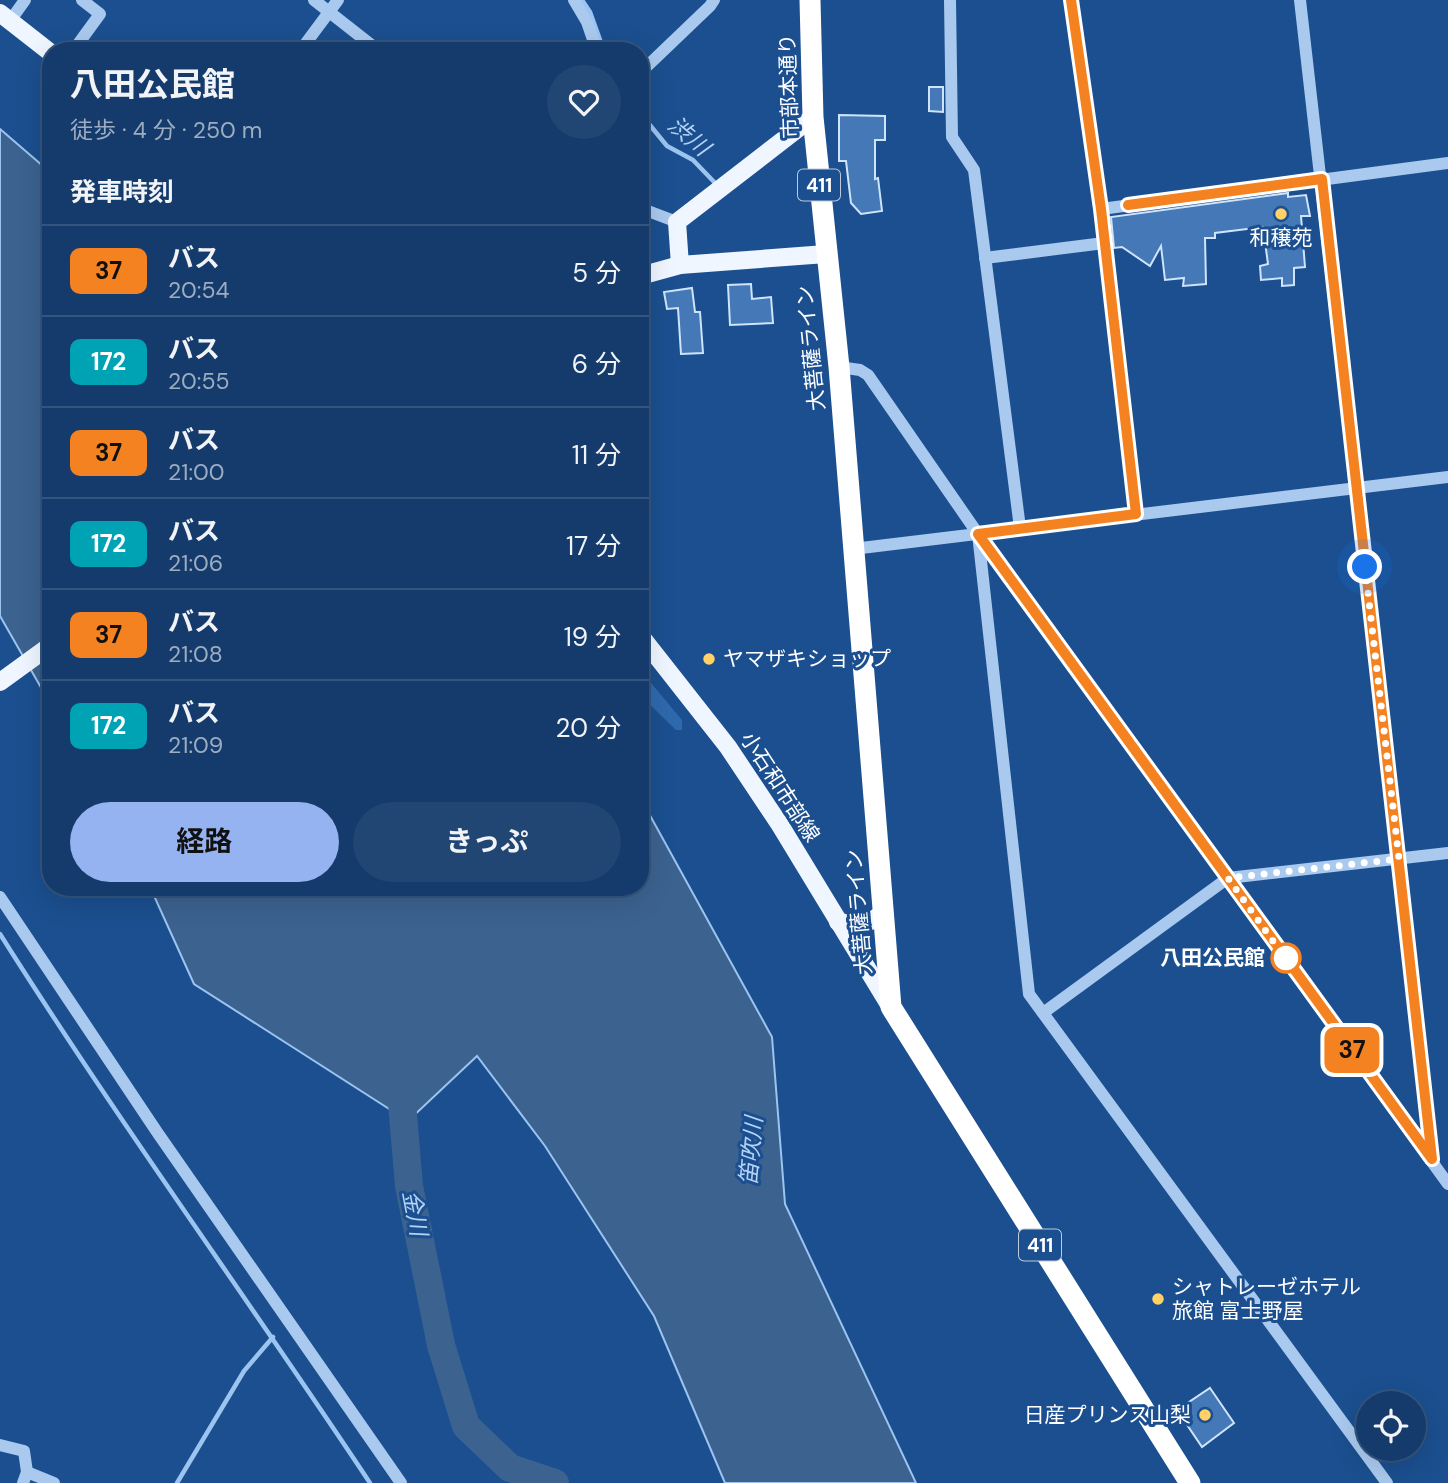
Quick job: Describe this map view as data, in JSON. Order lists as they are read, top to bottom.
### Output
{
  "streets": {
    "highway": ["市部本通り", "411", "大菩薩ライン"],
    "main road": ["小石和市部線"]
  },
  "crossings": [
    ["市部本通り", "大菩薩ライン"],
    ["大菩薩ライン", "小石和市部線"]
  ],
  "water": ["渋川", "笛吹川", "金川"],
  "places": [
    "和穣苑",
    "ヤマザキショップ",
    "八田公民館",
    "シャトレーゼホテル 旅館 富士野屋",
    "日産プリンス山梨"
  ],
  "lines": ["bus line 37"],
  "page": {
    "on_map": "37",
    "heading": [
      ["八田公民館", "徒歩 · 4 分 · 250 m"],
      "発車時刻"
    ],
    "list": [
      {
        "mark": "37",
        "name": "バス",
        "note": "20:54",
        "value": "5 分"
      },
      {
        "mark": "172",
        "name": "バス",
        "note": "20:55",
        "value": "6 分"
      },
      {
        "mark": "37",
        "name": "バス",
        "note": "21:00",
        "value": "11 分"
      },
      {
        "mark": "172",
        "name": "バス",
        "note": "21:06",
        "value": "17 分"
      },
      {
        "mark": "37",
        "name": "バス",
        "note": "21:08",
        "value": "19 分"
      },
      {
        "mark": "172",
        "name": "バス",
        "note": "21:09",
        "value": "20 分"
      }
    ],
    "buttons": ["経路", "きっぷ"]
  }
}
